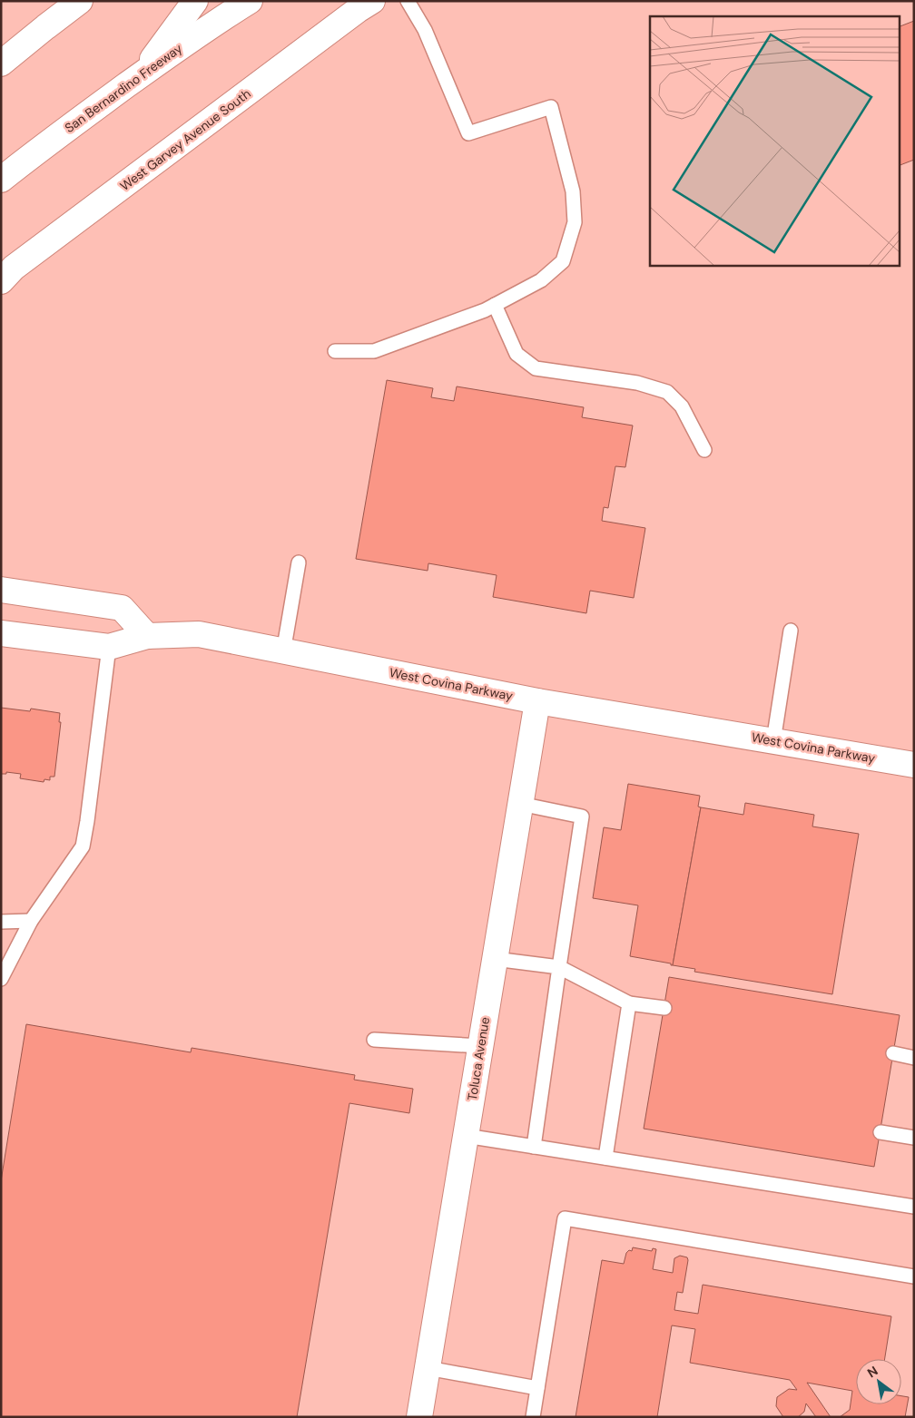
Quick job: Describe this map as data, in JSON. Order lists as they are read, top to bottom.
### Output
{
  "streets": {
    "main road": [
      "San Bernardino Freeway",
      "West Garvey Avenue South",
      "West Covina Parkway",
      "Toluca Avenue"
    ]
  },
  "crossings": [
    ["West Covina Parkway", "Toluca Avenue"]
  ],
  "north": "top left"
}
